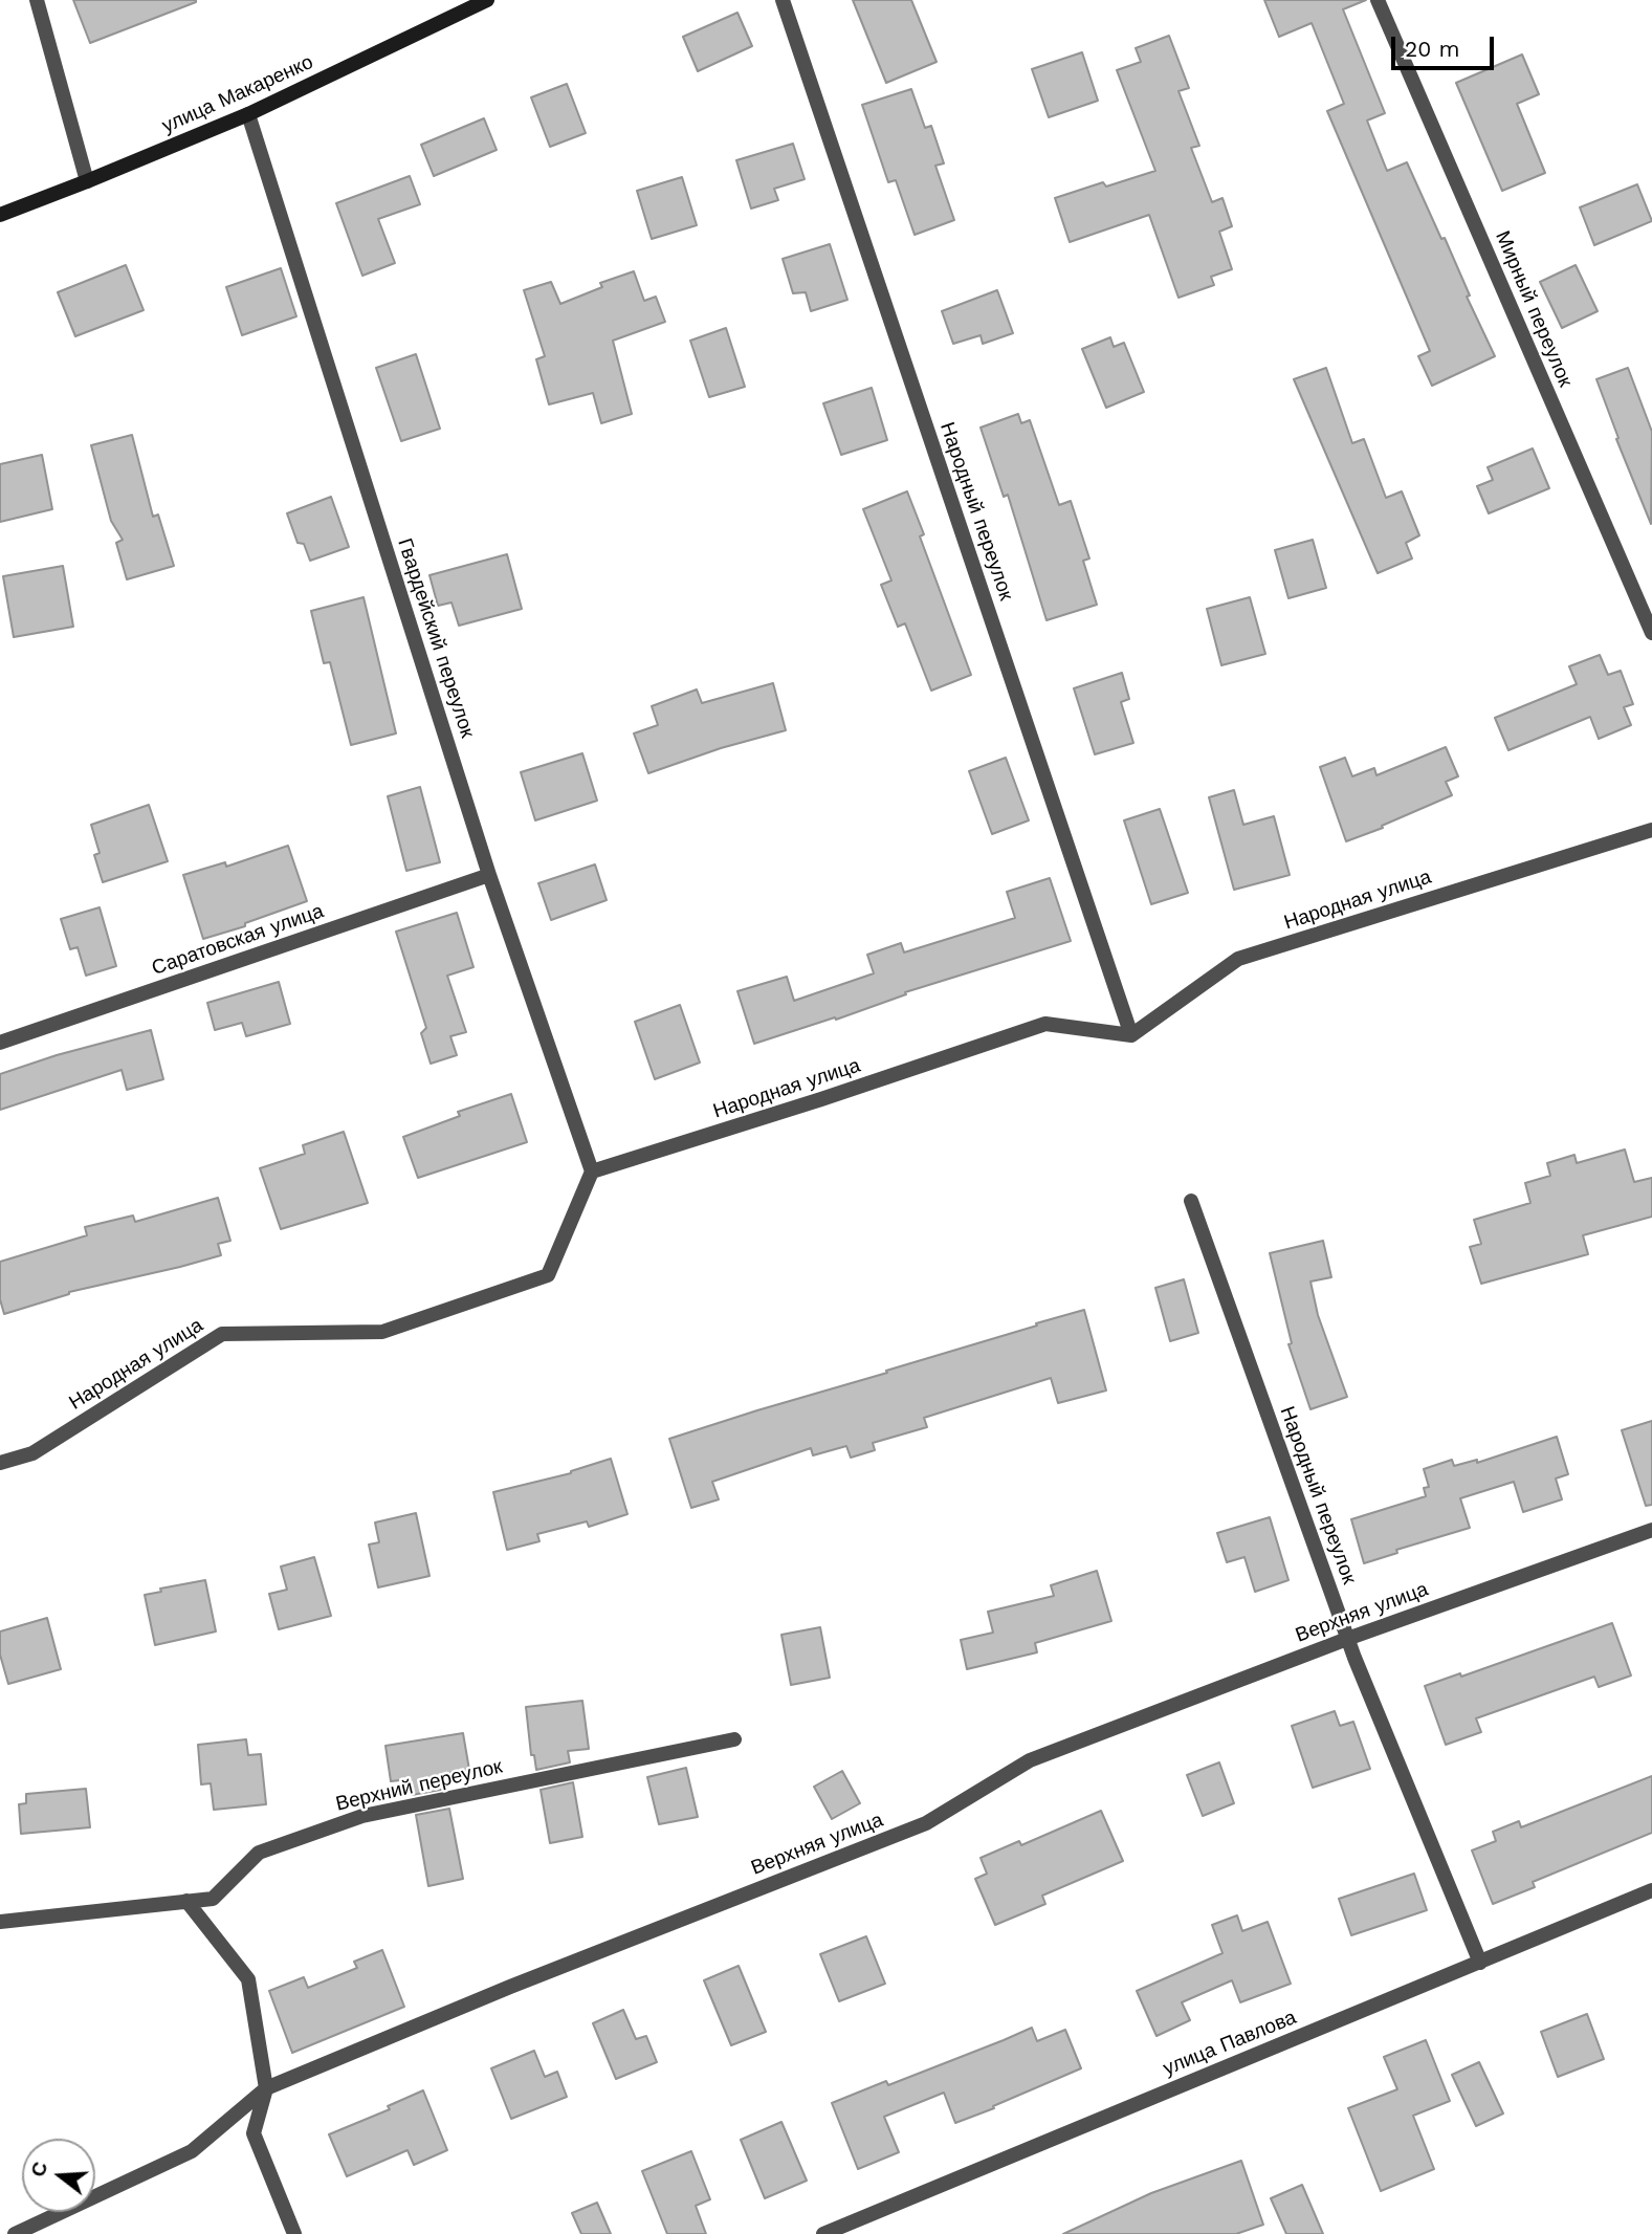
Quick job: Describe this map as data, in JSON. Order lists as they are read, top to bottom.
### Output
{
  "streets": {
    "main road": ["улица Макаренко"],
    "street": [
      "Мирный переулок",
      "Народный переулок",
      "Гвардейский переулок",
      "Народная улица",
      "Саратовская улица",
      "Верхняя улица",
      "Верхний переулок",
      "улица Павлова"
    ]
  },
  "crossings": [
    ["улица Макаренко", "Гвардейский переулок"],
    ["Народный переулок", "Народная улица"],
    ["Народный переулок", "Верхняя улица"],
    ["Народный переулок", "улица Павлова"],
    ["Гвардейский переулок", "Народная улица"],
    ["Гвардейский переулок", "Саратовская улица"]
  ],
  "scale_bar": "20 m",
  "north": "left"
}
